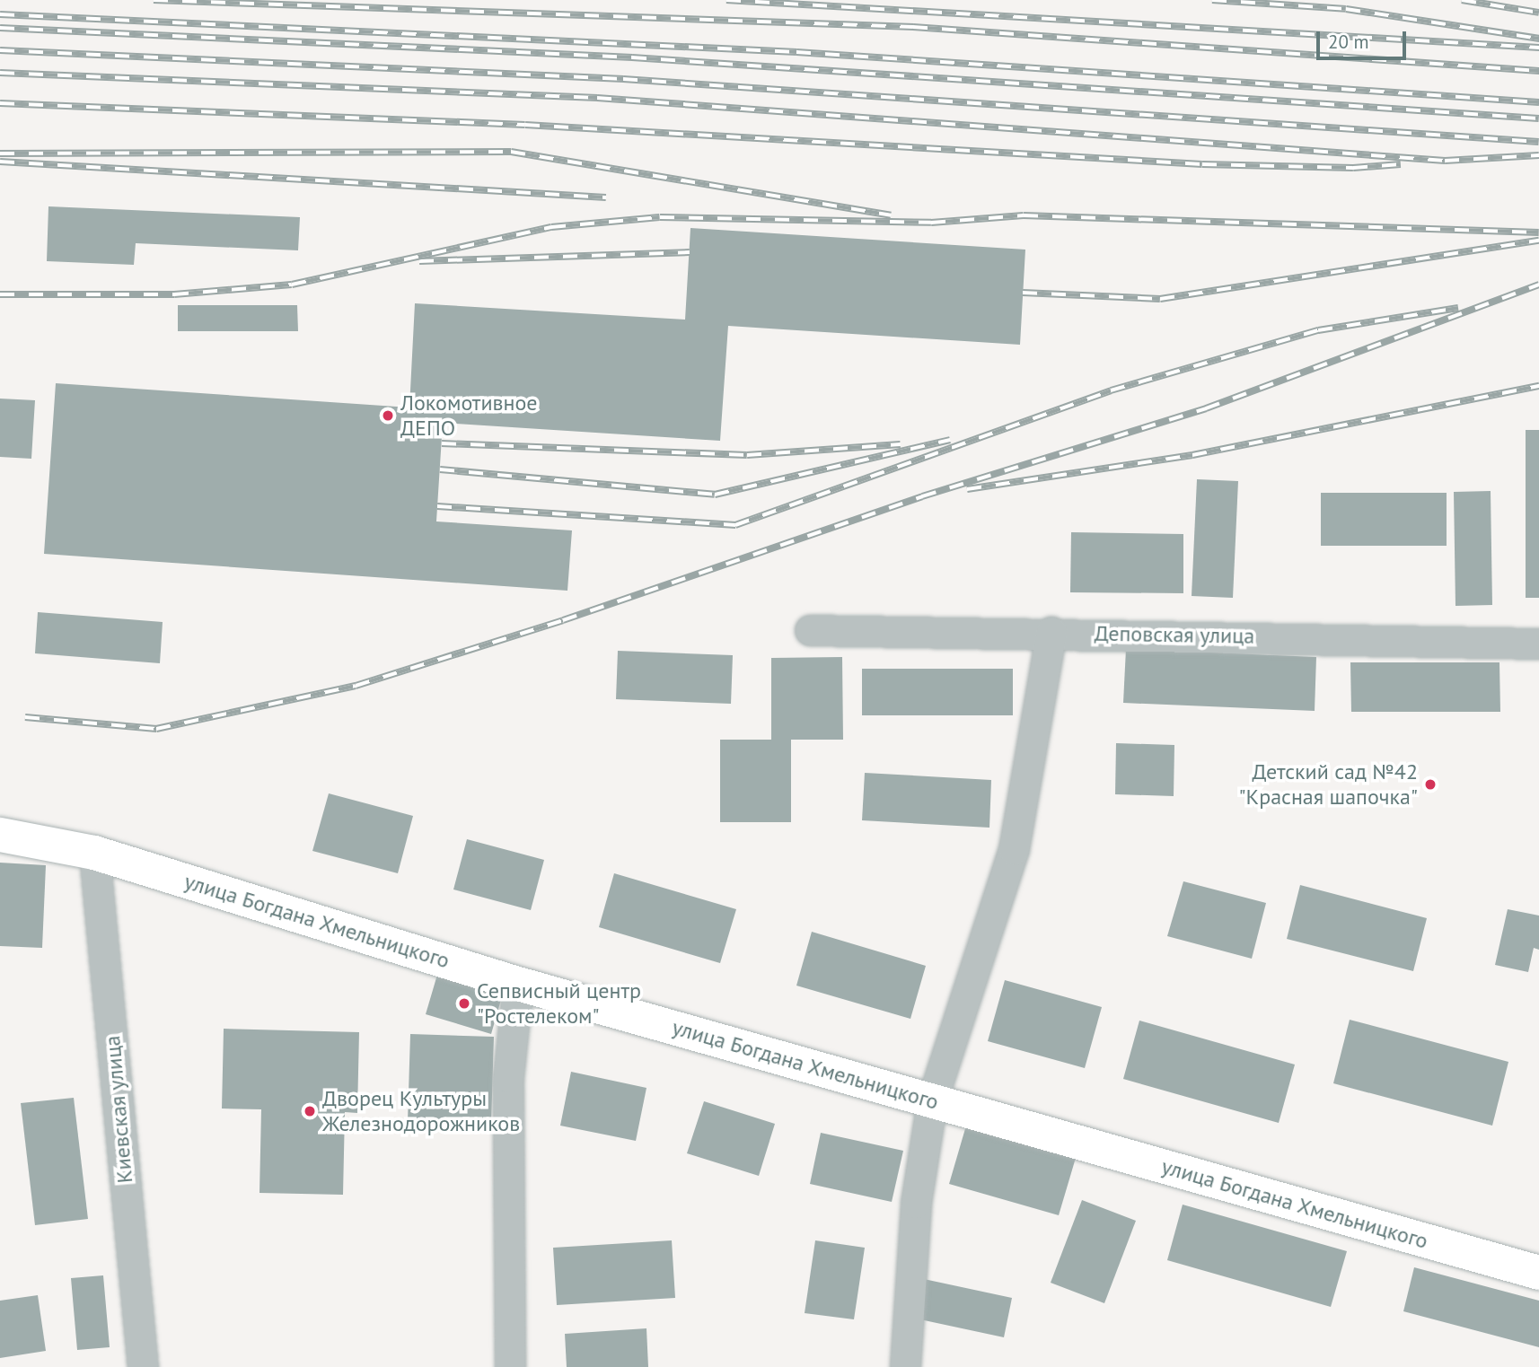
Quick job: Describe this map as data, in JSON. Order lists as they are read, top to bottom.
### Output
{
  "streets": {
    "main road": ["улица Богдана Хмельницкого"],
    "street": ["Деповская улица", "Киевская улица"]
  },
  "crossings": [
    ["улица Богдана Хмельницкого", "Киевская улица"]
  ],
  "places": [
    "Локомотивное ДЕПО",
    "Детский сад №42 \"Красная шапочка\"",
    "Сепвисный центр \"Ростелеком\"",
    "Дворец Культуры Железнодорожников"
  ],
  "scale_bar": "20 m"
}
